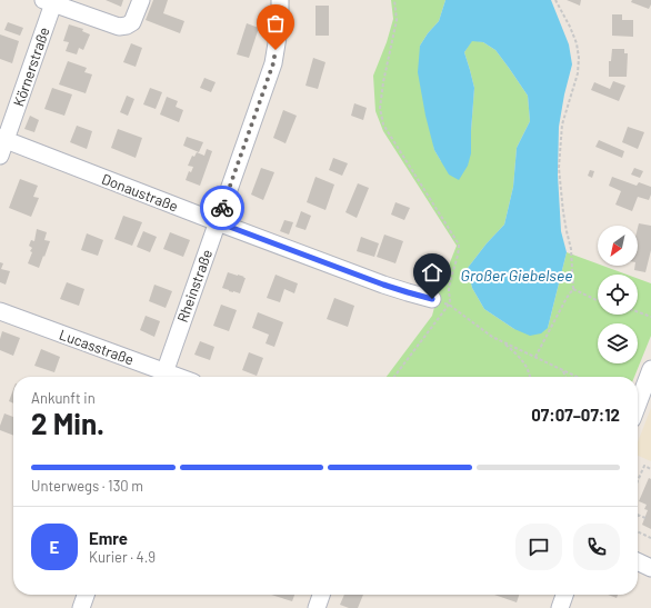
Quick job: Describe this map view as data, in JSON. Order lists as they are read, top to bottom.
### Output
{
  "streets": {
    "street": [
      "Körnerstraße",
      "Donaustraße",
      "Rheinstraße",
      "Lucasstraße"
    ]
  },
  "crossings": [
    ["Körnerstraße", "Donaustraße"],
    ["Donaustraße", "Rheinstraße"],
    ["Rheinstraße", "Lucasstraße"]
  ],
  "water": ["Großer Giebelsee"],
  "north": "bottom left",
  "page": {
    "heading": ["2 Min.", "Ankunft in", "07:07–07:12"],
    "panel": ["Emre", "Kurier · 4.9"],
    "bar": "Unterwegs · 130 m",
    "round": "E"
  }
}
